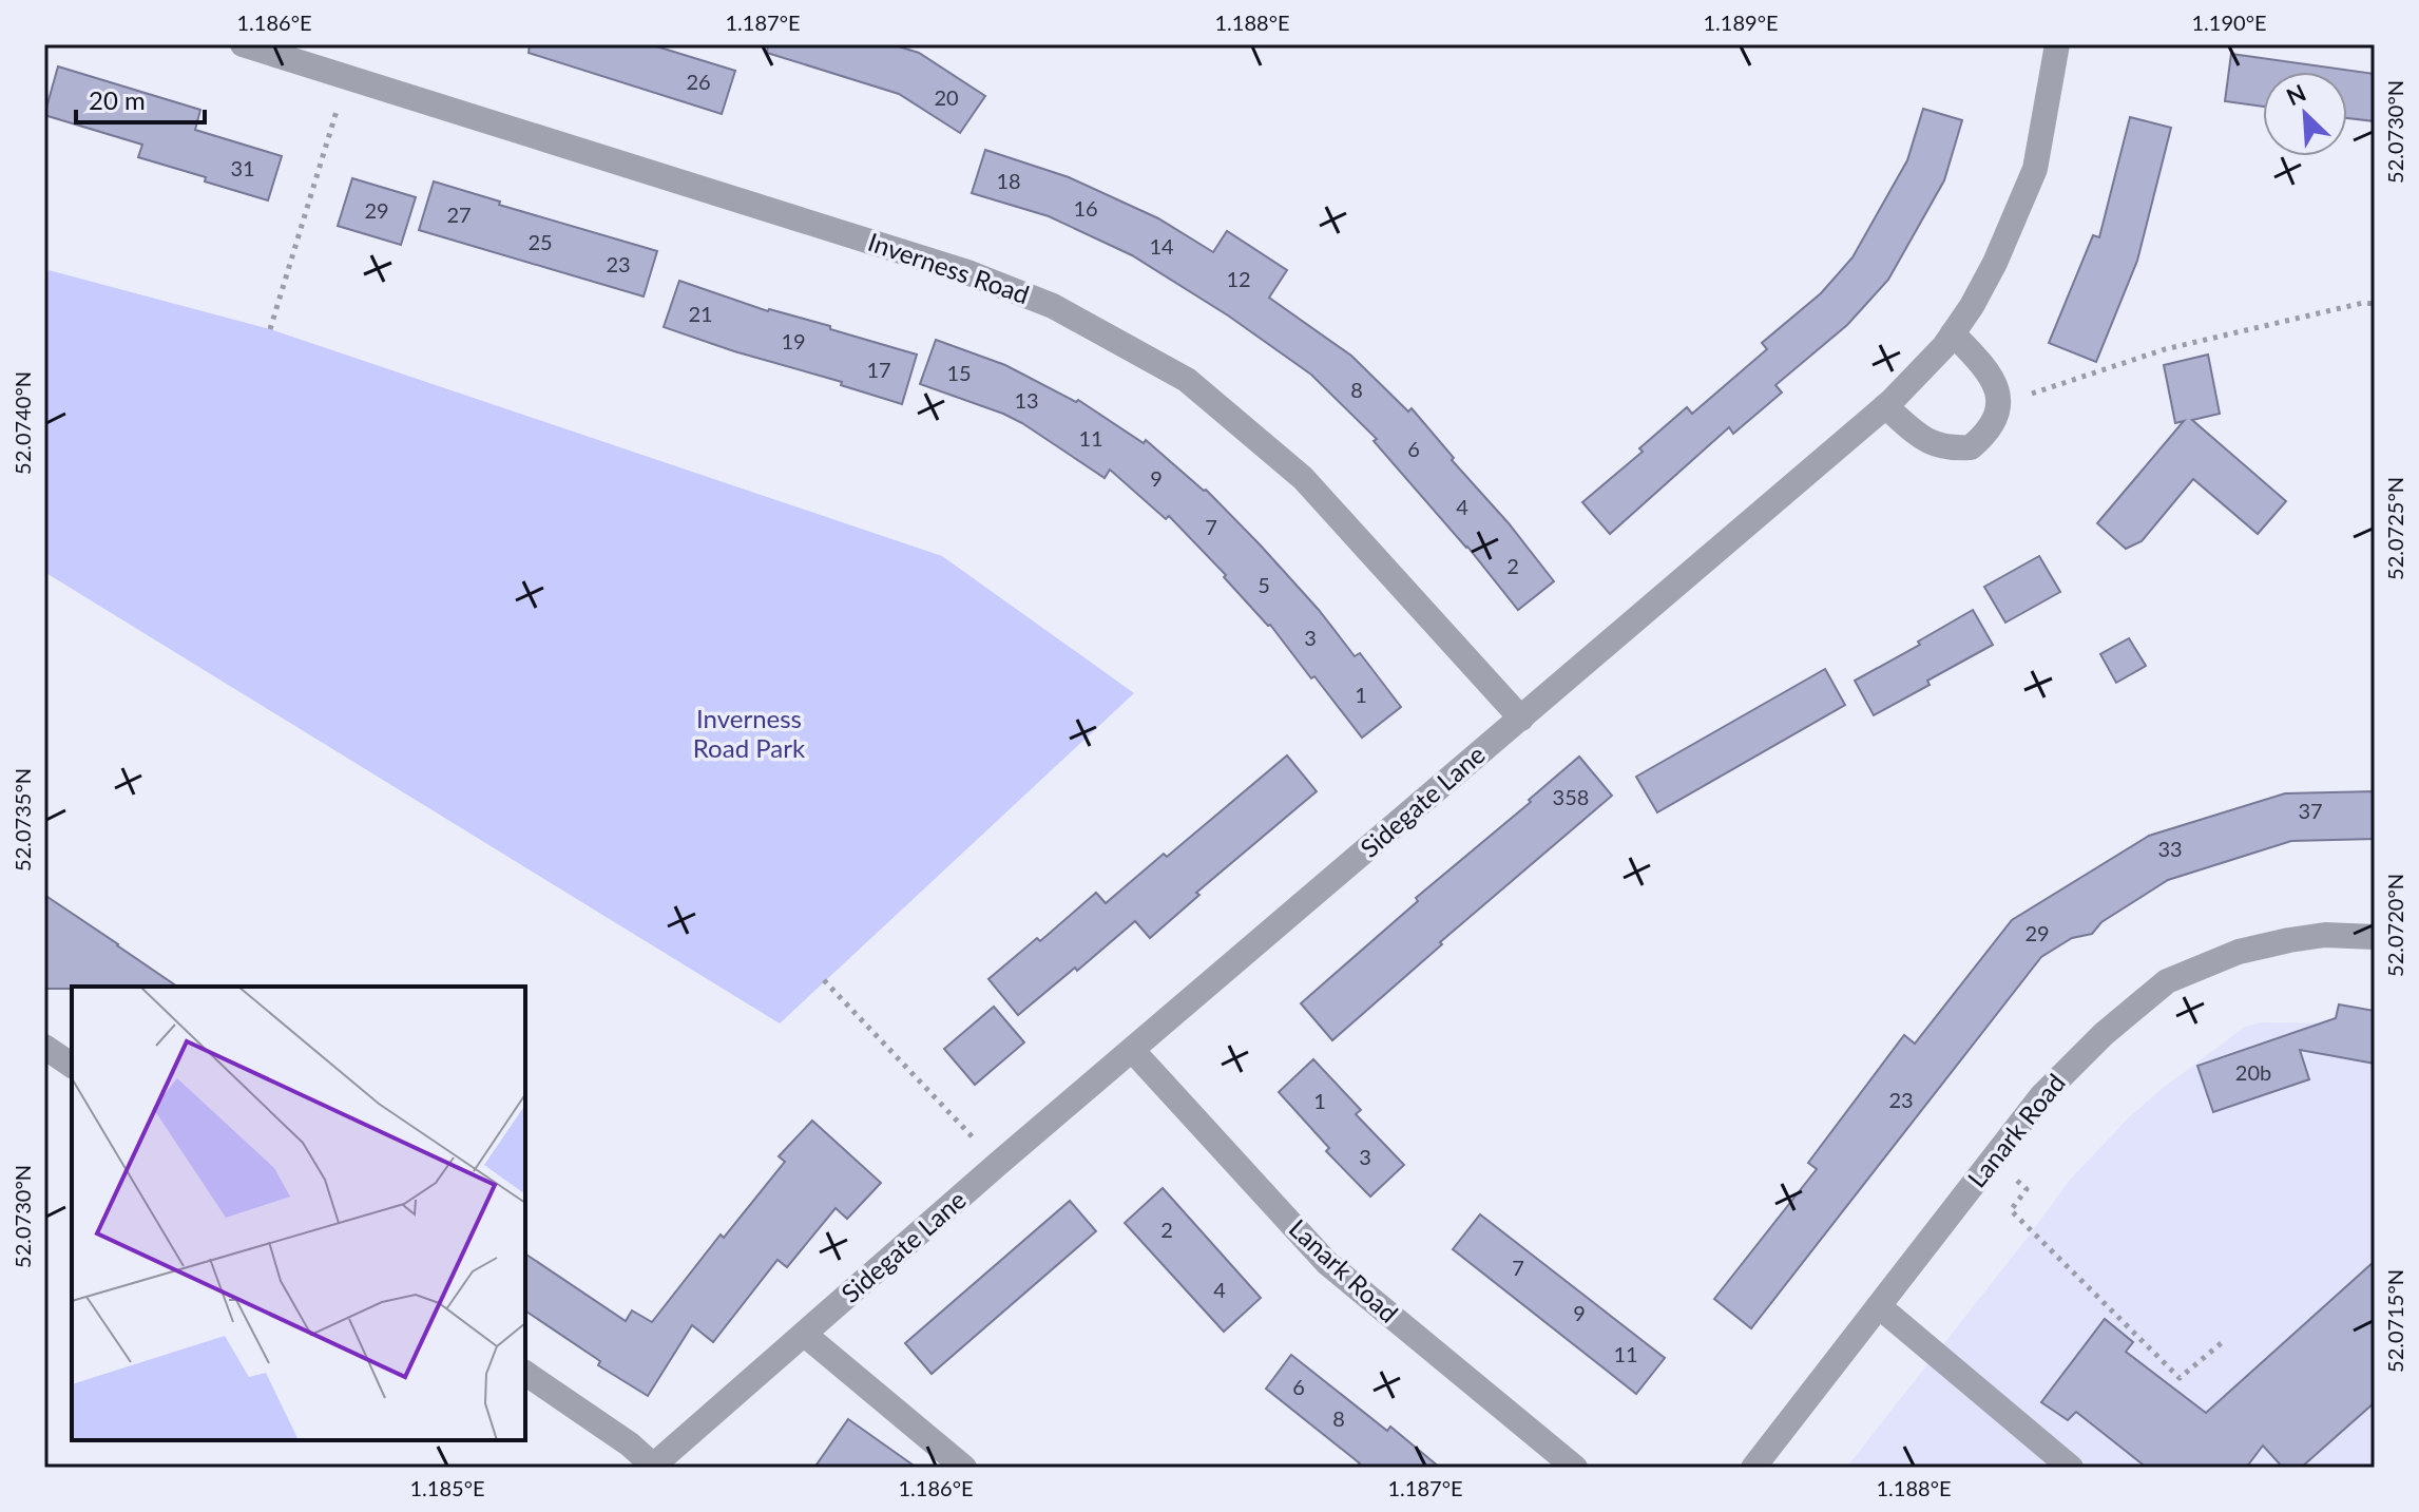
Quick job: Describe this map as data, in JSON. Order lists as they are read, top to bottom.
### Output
{
  "streets": {
    "street": ["Inverness Road", "Sidegate Lane", "Lanark Road"]
  },
  "crossings": [
    ["Inverness Road", "Sidegate Lane"],
    ["Sidegate Lane", "Lanark Road"]
  ],
  "parks": ["Inverness Road Park"],
  "house_numbers": [
    "26",
    "20",
    "31",
    "18",
    "16",
    "29",
    "27",
    "25",
    "14",
    "23",
    "12",
    "21",
    "19",
    "17",
    "15",
    "8",
    "13",
    "11",
    "6",
    "9",
    "4",
    "7",
    "2",
    "5",
    "3",
    "1",
    "358",
    "37",
    "33",
    "29",
    "20b",
    "23",
    "1",
    "3",
    "2",
    "7",
    "4",
    "9",
    "11",
    "6",
    "8"
  ],
  "scale_bar": "20 m",
  "north": "top left",
  "coordinates": [
    "1.186°E",
    "1.187°E",
    "1.188°E",
    "1.189°E",
    "1.190°E",
    "52.0730°N",
    "52.0740°N",
    "52.0725°N",
    "52.0735°N",
    "52.0720°N",
    "52.0715°N",
    "1.185°E"
  ]
}
